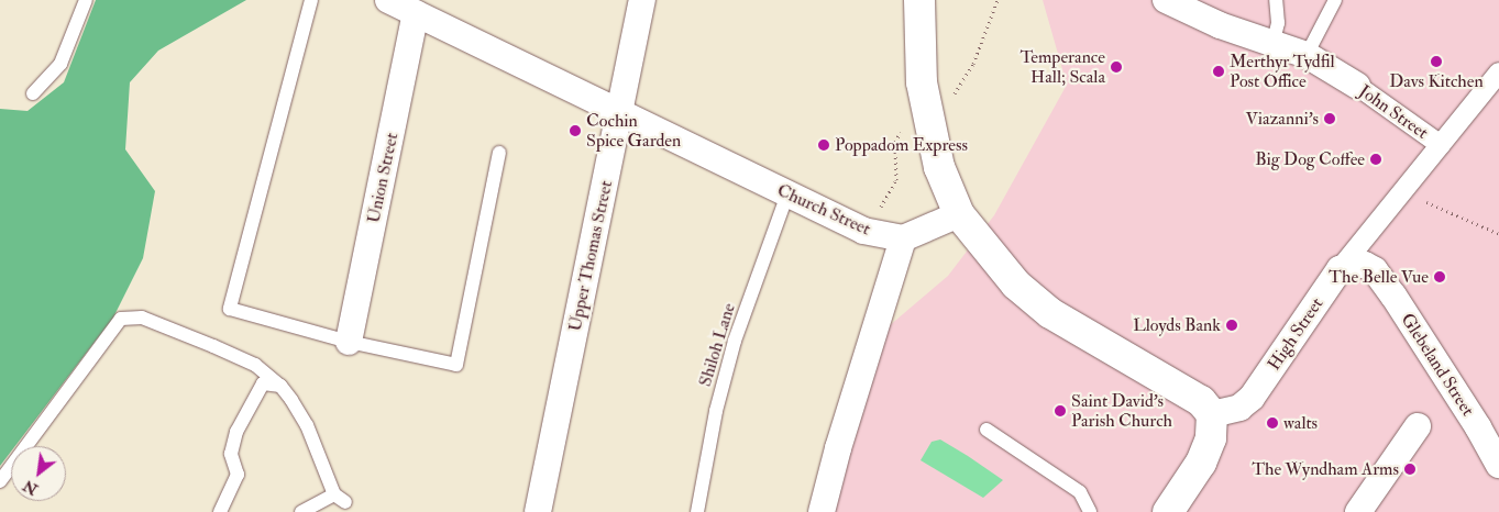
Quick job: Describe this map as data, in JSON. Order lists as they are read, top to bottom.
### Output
{
  "streets": {
    "street": [
      "John Street",
      "Union Street",
      "Church Street",
      "Upper Thomas Street",
      "High Street",
      "Glebeland Street"
    ],
    "lane": ["Shiloh Lane"]
  },
  "crossings": [
    ["John Street", "High Street"],
    ["Union Street", "Church Street"],
    ["Church Street", "Upper Thomas Street"],
    ["Church Street", "Shiloh Lane"],
    ["High Street", "Glebeland Street"]
  ],
  "places": [
    "Davs Kitchen",
    "Temperance Hall; Scala",
    "Merthyr Tydfil Post Office",
    "Viazanni's",
    "Cochin Spice Garden",
    "Poppadom Express",
    "Big Dog Coffee",
    "The Belle Vue",
    "Lloyds Bank",
    "Saint David's Parish Church",
    "walts",
    "The Wyndham Arms"
  ],
  "north": "bottom left"
}
